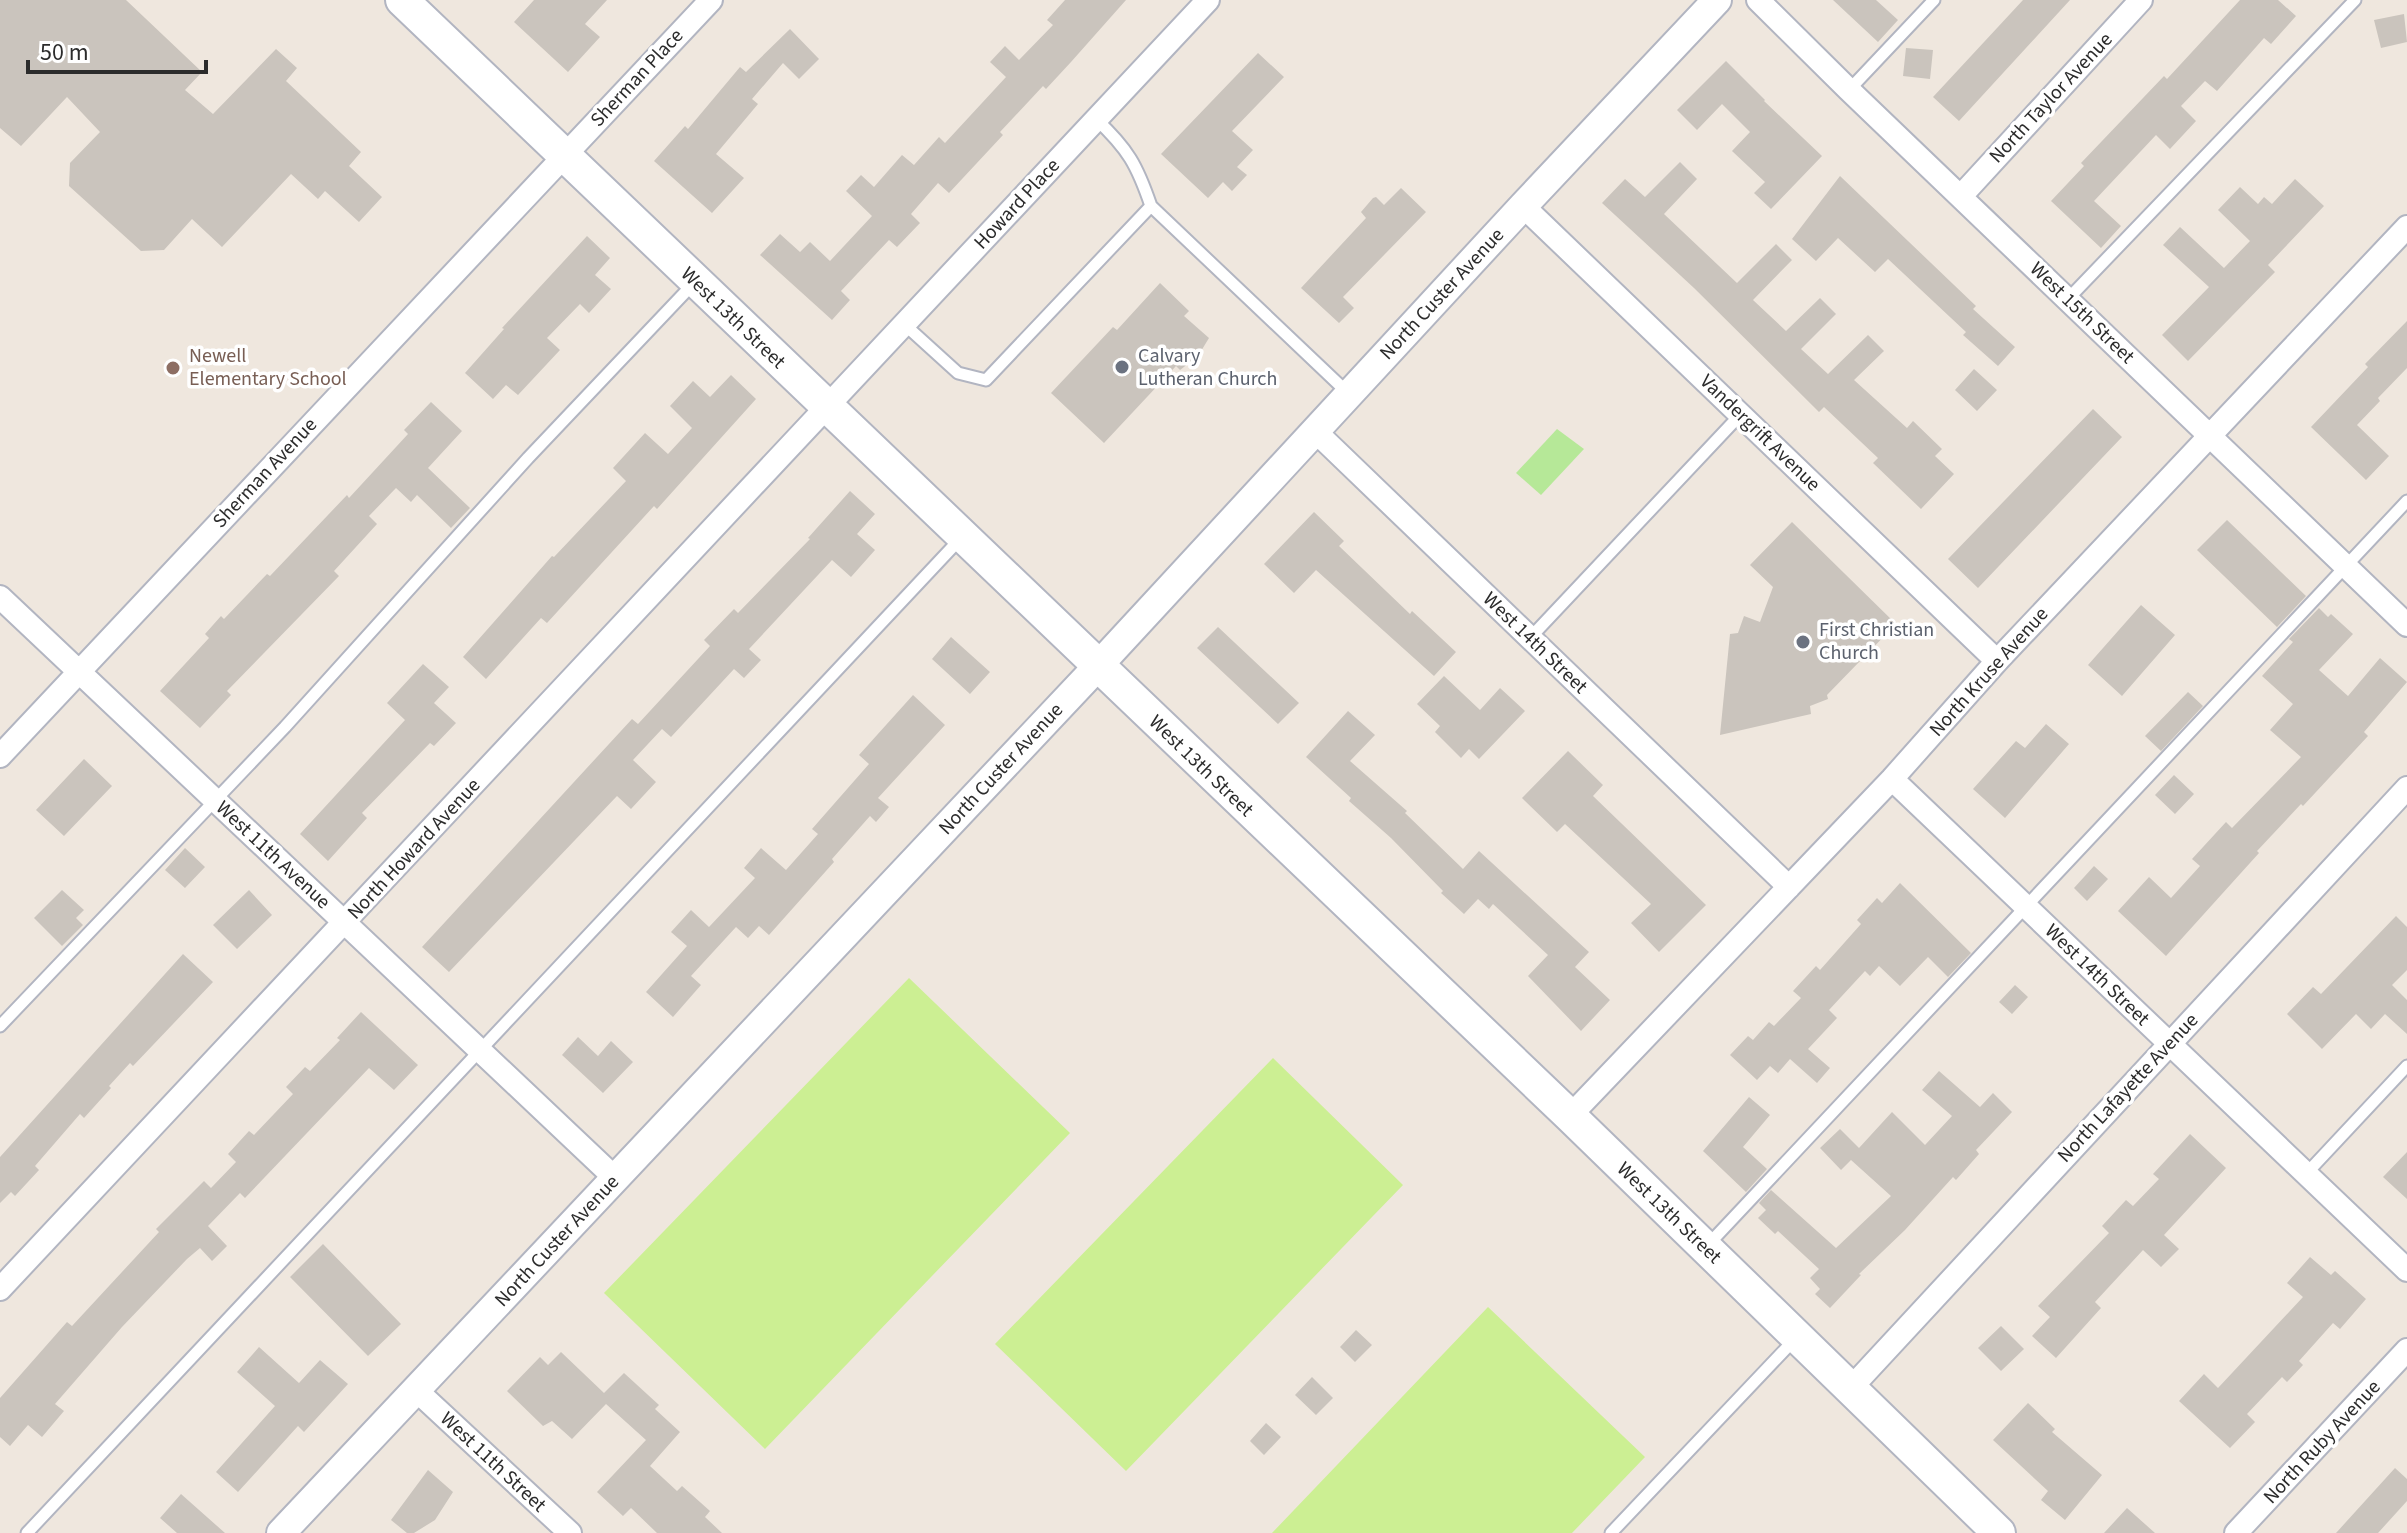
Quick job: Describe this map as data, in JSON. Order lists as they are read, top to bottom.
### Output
{
  "streets": {
    "main road": ["West 13th Street"],
    "street": [
      "Sherman Place",
      "North Taylor Avenue",
      "Howard Place",
      "North Custer Avenue",
      "West 15th Street",
      "Vandergrift Avenue",
      "Sherman Avenue",
      "West 14th Street",
      "North Kruse Avenue",
      "North Howard Avenue",
      "West 11th Avenue",
      "North Lafayette Avenue",
      "North Ruby Avenue",
      "West 11th Street"
    ]
  },
  "crossings": [
    ["Sherman Place", "West 13th Street"],
    ["Sherman Place", "Sherman Avenue"],
    ["North Taylor Avenue", "West 15th Street"],
    ["Howard Place", "West 13th Street"],
    ["Howard Place", "North Howard Avenue"],
    ["North Custer Avenue", "West 13th Street"],
    ["North Custer Avenue", "Vandergrift Avenue"],
    ["North Custer Avenue", "West 14th Street"],
    ["North Custer Avenue", "West 11th Avenue"],
    ["North Custer Avenue", "West 11th Street"],
    ["West 15th Street", "North Kruse Avenue"],
    ["West 13th Street", "Sherman Avenue"],
    ["West 13th Street", "North Kruse Avenue"],
    ["West 13th Street", "North Howard Avenue"],
    ["West 13th Street", "North Lafayette Avenue"],
    ["Vandergrift Avenue", "North Kruse Avenue"],
    ["Sherman Avenue", "West 11th Avenue"],
    ["West 14th Street", "North Kruse Avenue"],
    ["West 14th Street", "North Lafayette Avenue"],
    ["North Howard Avenue", "West 11th Avenue"]
  ],
  "places": ["Calvary Lutheran Church", "Newell Elementary School", "First Christian Church"],
  "scale_bar": "50 m"
}
